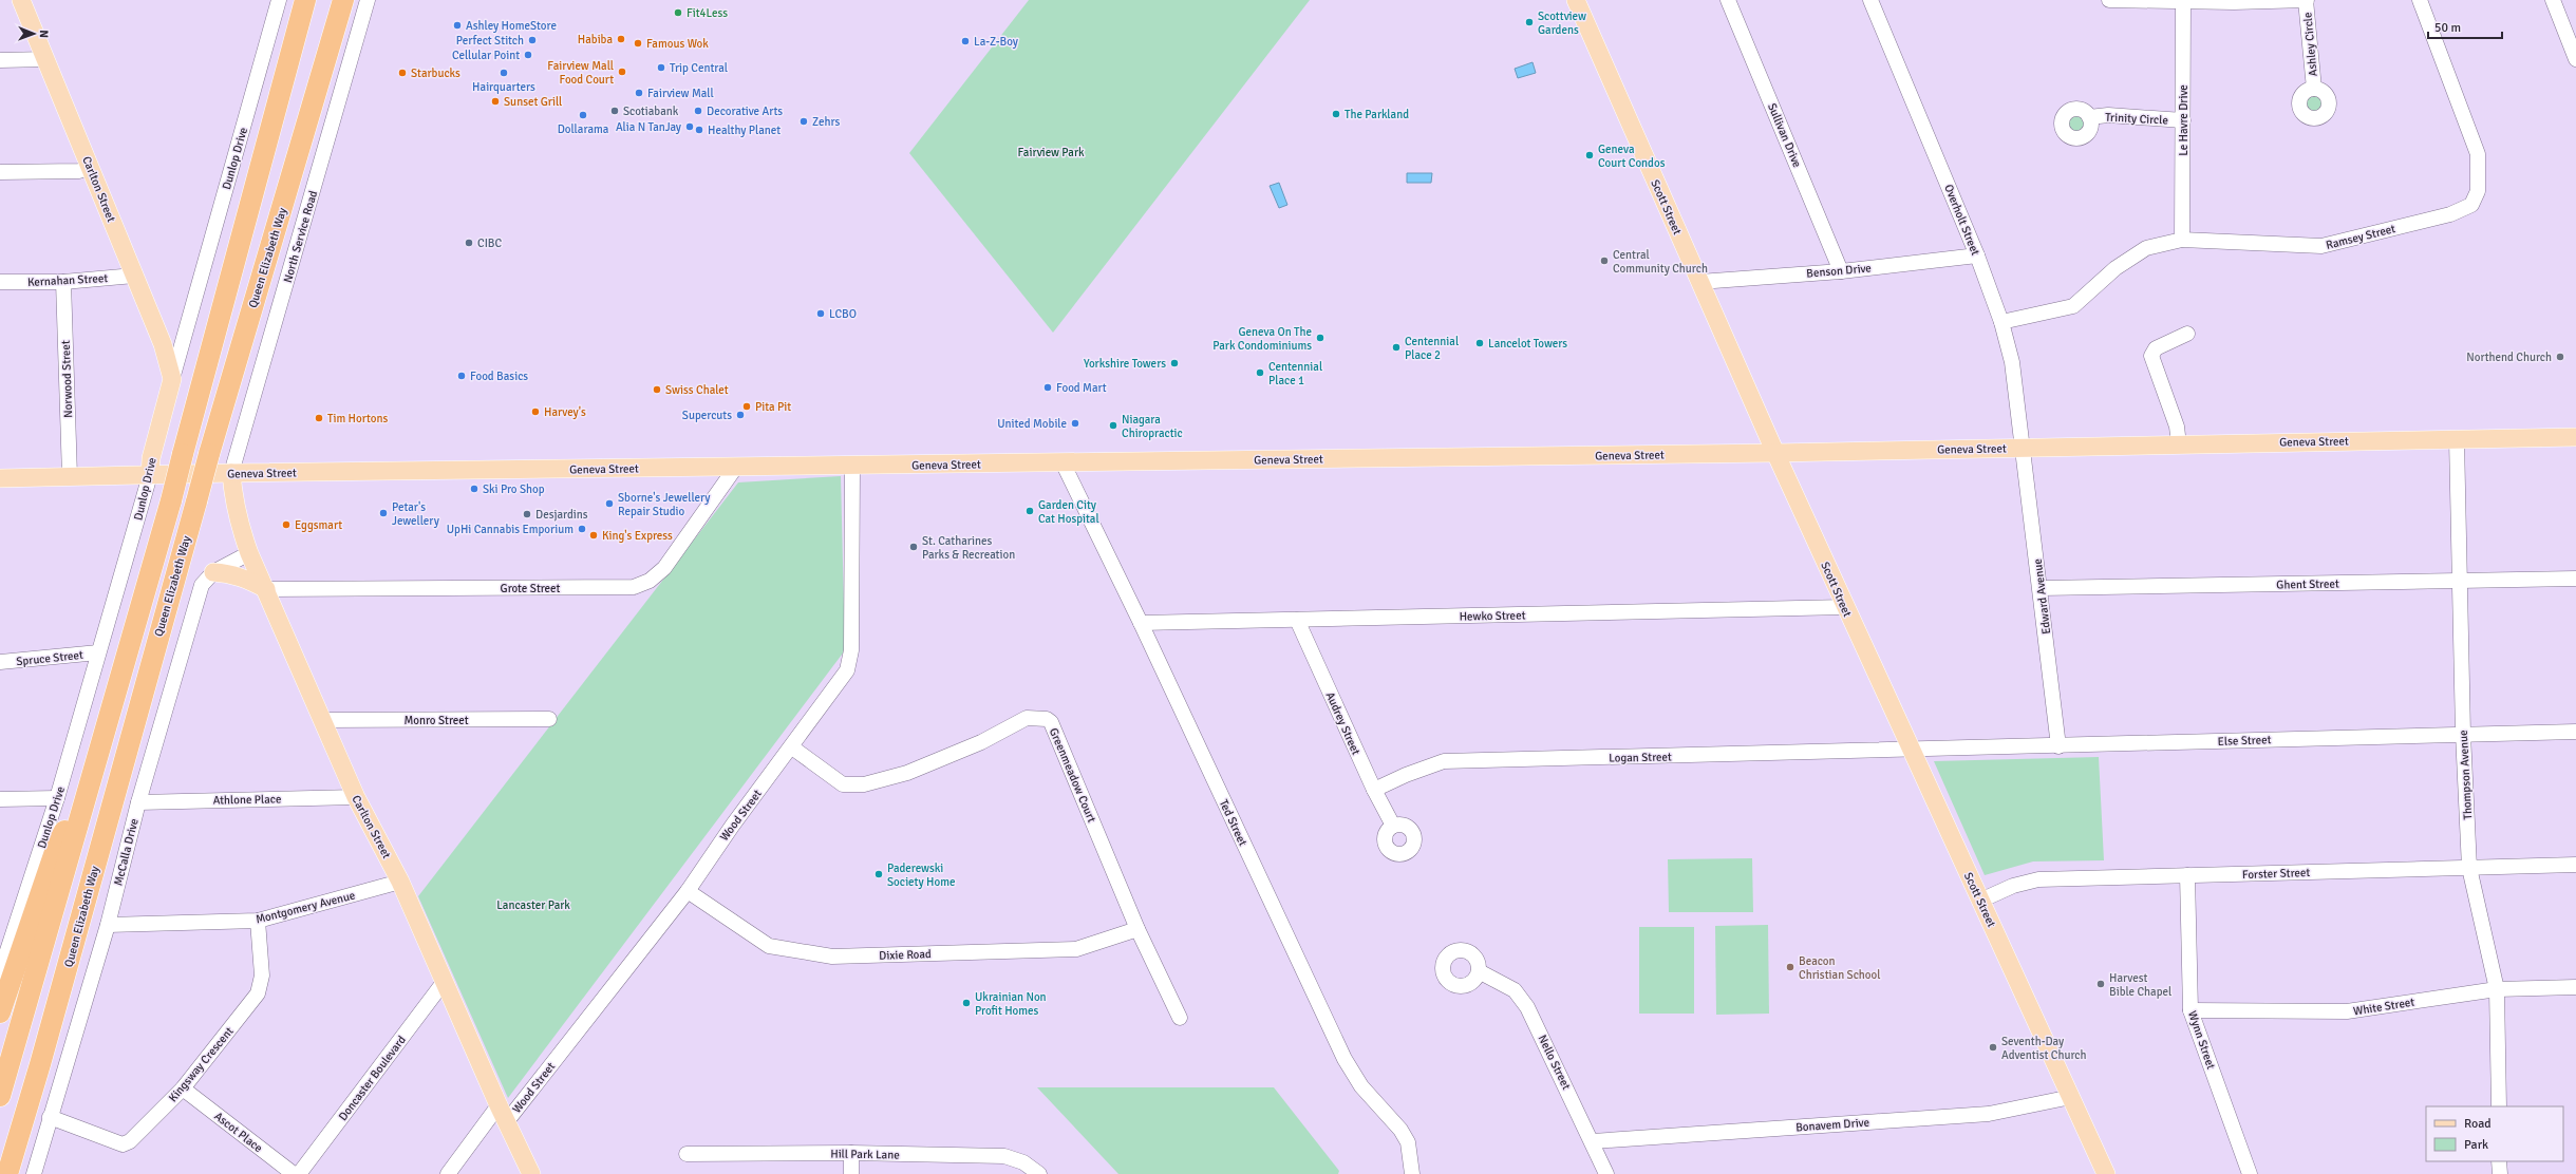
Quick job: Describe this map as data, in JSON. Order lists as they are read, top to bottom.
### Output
{
  "streets": {
    "highway": ["Queen Elizabeth Way"],
    "main road": [
      "Dunlop Drive",
      "Carlton Street",
      "Scott Street",
      "Geneva Street"
    ],
    "street": [
      "Ashley Circle",
      "Trinity Circle",
      "Le Havre Drive",
      "Sullivan Drive",
      "Overholt Street",
      "North Service Road",
      "Ramsey Street",
      "Benson Drive",
      "Kernahan Street",
      "Norwood Street",
      "Ghent Street",
      "Grote Street",
      "Edward Avenue",
      "Hewko Street",
      "Spruce Street",
      "Monro Street",
      "Audrey Street",
      "Else Street",
      "Logan Street",
      "Greenmeadow Court",
      "Thompson Avenue",
      "Athlone Place",
      "Wood Street",
      "Ted Street",
      "McCalla Drive",
      "Forster Street",
      "Montgomery Avenue",
      "Dixie Road",
      "White Street",
      "Wynn Street",
      "Nello Street",
      "Kingsway Crescent",
      "Doncaster Boulevard",
      "Bonavem Drive",
      "Ascot Place",
      "Hill Park Lane"
    ]
  },
  "crossings": [
    ["Trinity Circle", "Le Havre Drive"],
    ["Le Havre Drive", "Ramsey Street"],
    ["Sullivan Drive", "Benson Drive"],
    ["Dunlop Drive", "Carlton Street"],
    ["Dunlop Drive", "Geneva Street"],
    ["Dunlop Drive", "Spruce Street"],
    ["Carlton Street", "North Service Road"],
    ["Carlton Street", "Kernahan Street"],
    ["Carlton Street", "Geneva Street"],
    ["Carlton Street", "Grote Street"],
    ["Carlton Street", "Monro Street"],
    ["Carlton Street", "Athlone Place"],
    ["Carlton Street", "Wood Street"],
    ["Carlton Street", "McCalla Drive"],
    ["Carlton Street", "Montgomery Avenue"],
    ["Carlton Street", "Doncaster Boulevard"],
    ["Scott Street", "Benson Drive"],
    ["Scott Street", "Geneva Street"],
    ["Scott Street", "Hewko Street"],
    ["Scott Street", "Else Street"],
    ["Scott Street", "Logan Street"],
    ["Scott Street", "Forster Street"],
    ["Scott Street", "Bonavem Drive"],
    ["Overholt Street", "Ramsey Street"],
    ["Overholt Street", "Benson Drive"],
    ["Overholt Street", "Geneva Street"],
    ["Overholt Street", "Edward Avenue"],
    ["North Service Road", "Geneva Street"],
    ["Kernahan Street", "Norwood Street"],
    ["Norwood Street", "Geneva Street"],
    ["Geneva Street", "Grote Street"],
    ["Geneva Street", "Edward Avenue"],
    ["Geneva Street", "Thompson Avenue"],
    ["Geneva Street", "Wood Street"],
    ["Geneva Street", "Ted Street"],
    ["Ghent Street", "Edward Avenue"],
    ["Ghent Street", "Thompson Avenue"],
    ["Edward Avenue", "Else Street"],
    ["Hewko Street", "Audrey Street"],
    ["Hewko Street", "Ted Street"],
    ["Audrey Street", "Logan Street"],
    ["Else Street", "Logan Street"],
    ["Else Street", "Thompson Avenue"],
    ["Greenmeadow Court", "Wood Street"],
    ["Greenmeadow Court", "Dixie Road"],
    ["Thompson Avenue", "Forster Street"],
    ["Thompson Avenue", "White Street"],
    ["Athlone Place", "McCalla Drive"],
    ["Wood Street", "Dixie Road"],
    ["McCalla Drive", "Montgomery Avenue"],
    ["McCalla Drive", "Kingsway Crescent"],
    ["Forster Street", "Wynn Street"],
    ["Montgomery Avenue", "Kingsway Crescent"],
    ["White Street", "Wynn Street"],
    ["Nello Street", "Bonavem Drive"],
    ["Kingsway Crescent", "Ascot Place"]
  ],
  "parks": ["Fairview Park", "Lancaster Park"],
  "places": [
    "Fit4Less",
    "Scottview Gardens",
    "Ashley HomeStore",
    "Habiba",
    "Perfect Stitch",
    "La-Z-Boy",
    "Famous Wok",
    "Cellular Point",
    "Trip Central",
    "Fairview Mall Food Court",
    "Starbucks",
    "Hairquarters",
    "Fairview Mall",
    "Sunset Grill",
    "Scotiabank",
    "Decorative Arts",
    "The Parkland",
    "Dollarama",
    "Zehrs",
    "Alia N TanJay",
    "Healthy Planet",
    "Geneva Court Condos",
    "CIBC",
    "Central Community Church",
    "LCBO",
    "Geneva On The Park Condominiums",
    "Lancelot Towers",
    "Centennial Place 2",
    "Northend Church",
    "Yorkshire Towers",
    "Centennial Place 1",
    "Food Basics",
    "Food Mart",
    "Swiss Chalet",
    "Pita Pit",
    "Harvey's",
    "Supercuts",
    "Tim Hortons",
    "United Mobile",
    "Niagara Chiropractic",
    "Ski Pro Shop",
    "Sborne's Jewellery Repair Studio",
    "Garden City Cat Hospital",
    "Petar's Jewellery",
    "Desjardins",
    "Eggsmart",
    "UpHi Cannabis Emporium",
    "King's Express",
    "St. Catharines Parks & Recreation",
    "Paderewski Society Home",
    "Beacon Christian School",
    "Harvest Bible Chapel",
    "Ukrainian Non Profit Homes",
    "Seventh-Day Adventist Church"
  ],
  "legend": ["Road", "Park"],
  "scale_bar": "50 m",
  "north": "right"
}
